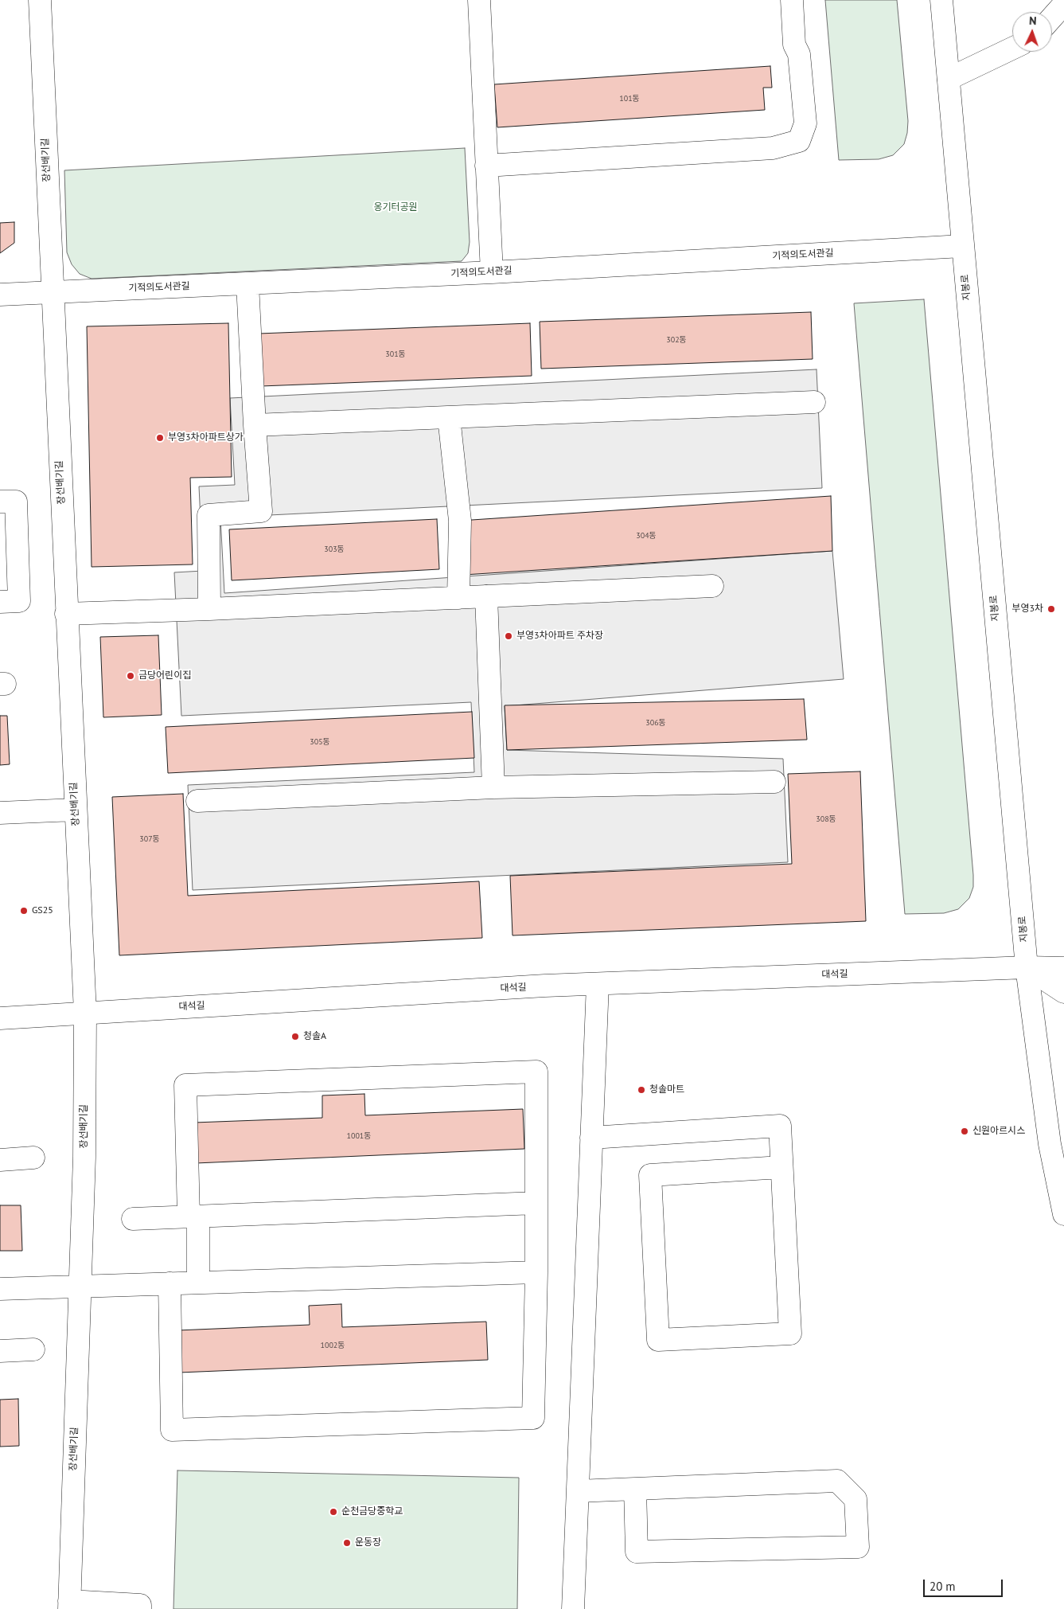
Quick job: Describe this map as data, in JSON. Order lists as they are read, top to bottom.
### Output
{
  "streets": {
    "street": [
      "장선배기길",
      "기적의도서관길",
      "지봉로",
      "대석길"
    ]
  },
  "crossings": [
    ["장선배기길", "기적의도서관길"],
    ["장선배기길", "대석길"],
    ["기적의도서관길", "지봉로"],
    ["지봉로", "대석길"]
  ],
  "parks": ["옹기터공원"],
  "places": [
    "부영3차아파트상가",
    "부영3차",
    "부영3차아파트 주차장",
    "금당어린이집",
    "GS25",
    "청솔A",
    "청솔마트",
    "신원아르시스",
    "순천금당중학교",
    "운동장"
  ],
  "house_numbers": [
    "101동",
    "302동",
    "301동",
    "304동",
    "303동",
    "306동",
    "305동",
    "308동",
    "307동",
    "1001동",
    "1002동"
  ],
  "scale_bar": "20 m",
  "north": "top"
}
